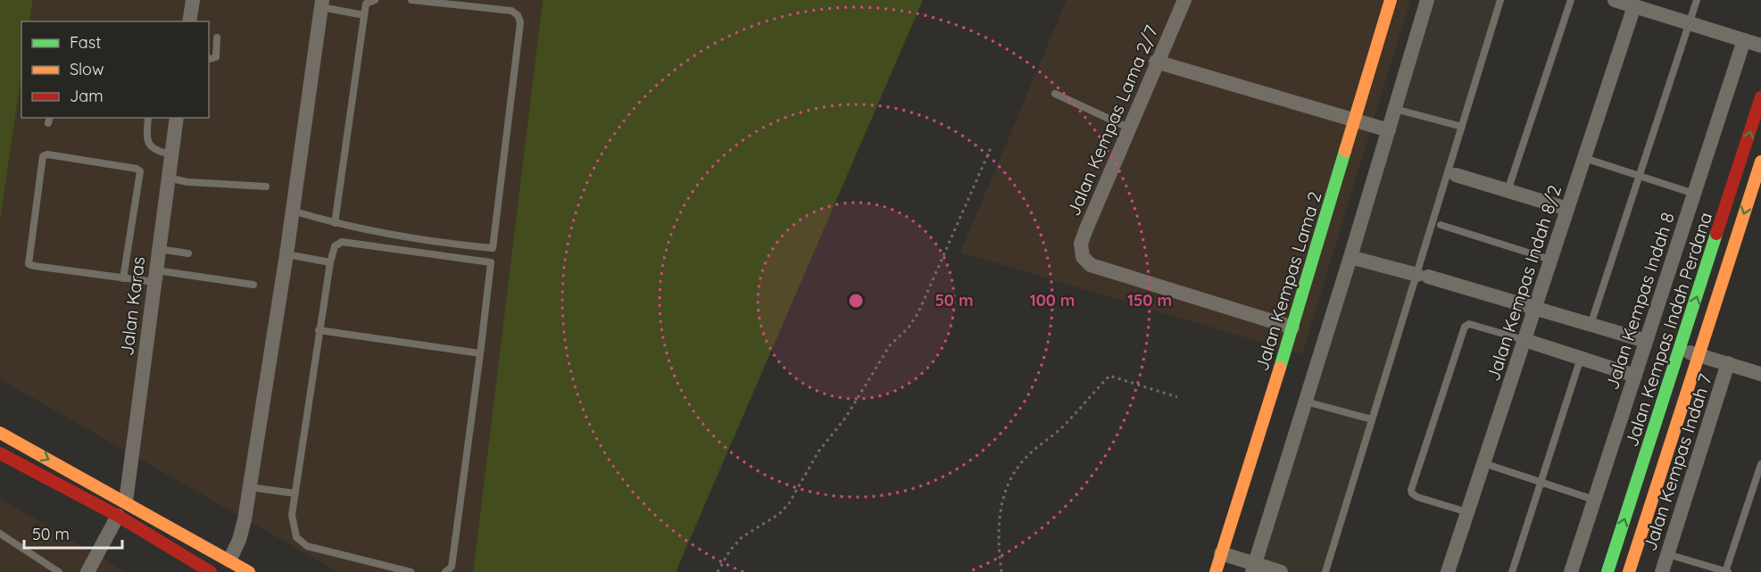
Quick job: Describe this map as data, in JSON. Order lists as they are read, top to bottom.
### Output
{
  "streets": {
    "street": [
      "Jalan Kempas Lama 2/7",
      "Jalan Kempas Lama 2",
      "Jalan Kempas Indah 8/2",
      "Jalan Kempas Indah 8",
      "Jalan Karas",
      "Jalan Kempas Indah Perdana",
      "Jalan Kempas Indah 7"
    ]
  },
  "crossings": [
    ["Jalan Kempas Lama 2/7", "Jalan Kempas Lama 2"]
  ],
  "legend": ["Fast", "Slow", "Jam"],
  "scale_bar": "50 m",
  "rings": ["50 m", "100 m", "150 m"]
}
